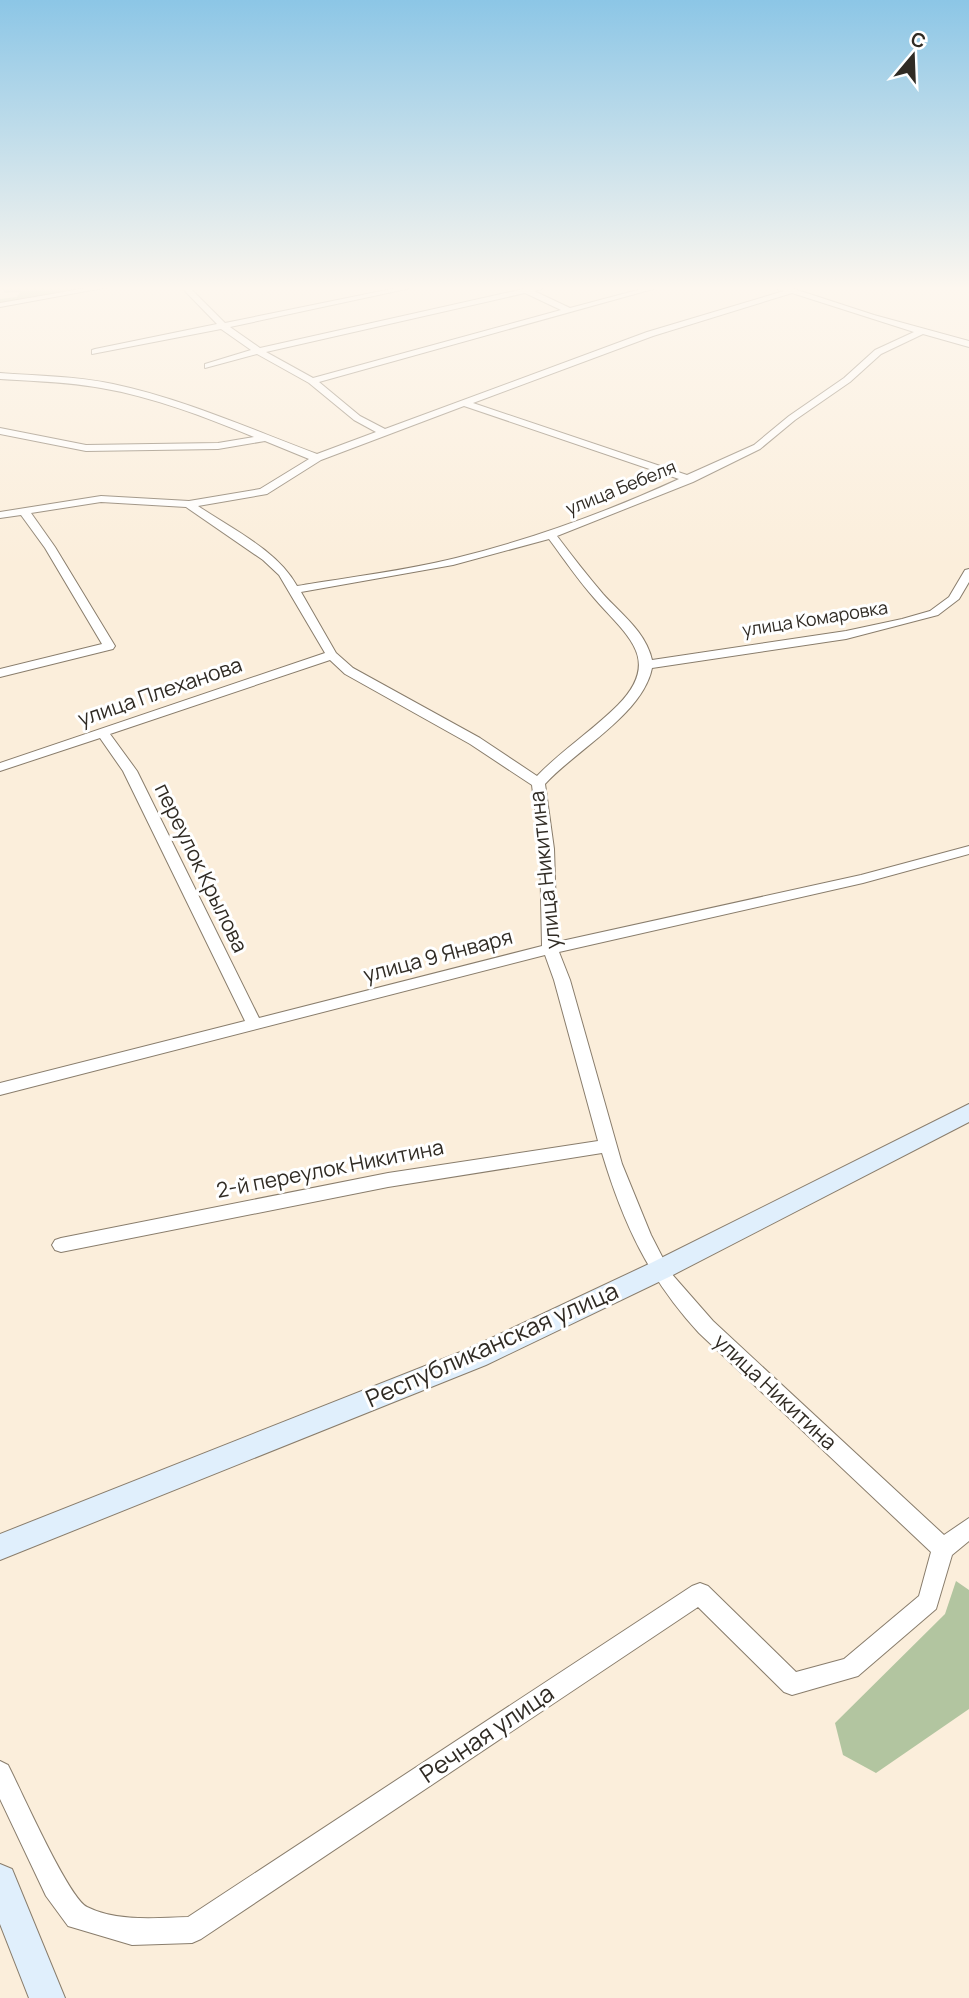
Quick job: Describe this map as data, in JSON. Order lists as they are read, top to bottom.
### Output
{
  "streets": {
    "street": [
      "улица Бебеля",
      "улица Комаровка",
      "улица Плеханова",
      "переулок Крылова",
      "улица Никитина",
      "улица 9 Января",
      "2-й переулок Никитина",
      "Республиканская улица",
      "Речная улица"
    ]
  },
  "crossings": [
    ["улица Бебеля", "улица Никитина"],
    ["улица Плеханова", "переулок Крылова"],
    ["улица Плеханова", "улица Никитина"],
    ["переулок Крылова", "улица 9 Января"],
    ["улица Никитина", "улица 9 Января"],
    ["улица Никитина", "2-й переулок Никитина"],
    ["улица Никитина", "Республиканская улица"],
    ["улица Никитина", "Речная улица"]
  ],
  "north": "top"
}
